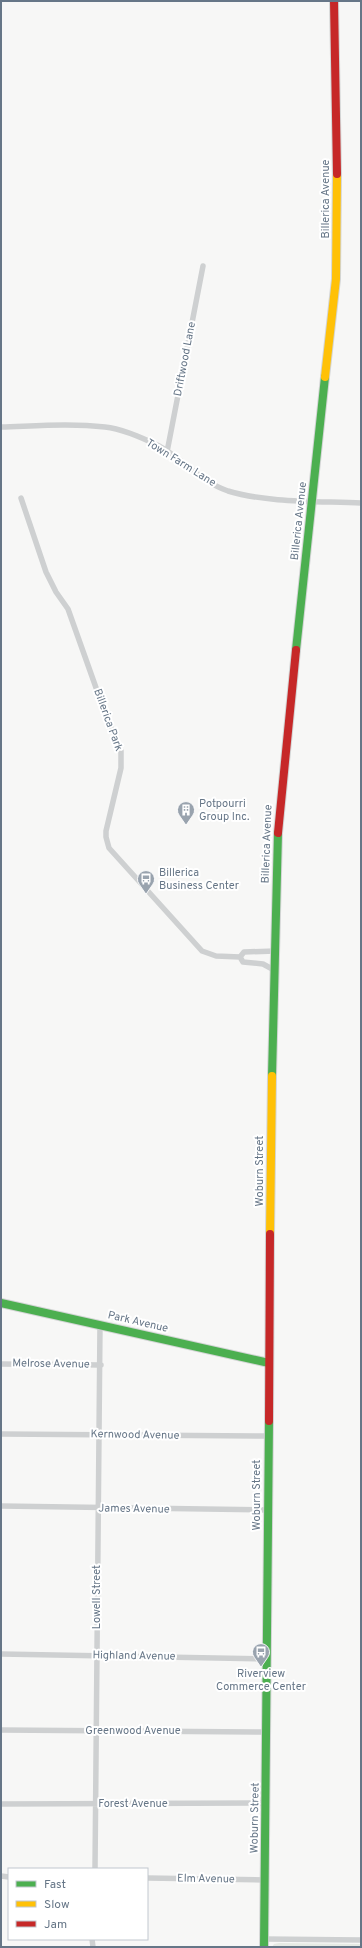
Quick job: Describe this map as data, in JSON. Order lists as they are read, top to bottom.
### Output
{
  "streets": {
    "main road": ["Billerica Avenue", "Woburn Street", "Park Avenue"],
    "street": [
      "Driftwood Lane",
      "Town Farm Lane",
      "Billerica Park",
      "Melrose Avenue",
      "Kernwood Avenue",
      "James Avenue",
      "Lowell Street",
      "Highland Avenue",
      "Greenwood Avenue",
      "Forest Avenue",
      "Elm Avenue"
    ]
  },
  "crossings": [
    ["Billerica Avenue", "Town Farm Lane"],
    ["Billerica Avenue", "Billerica Park"],
    ["Billerica Avenue", "Woburn Street"],
    ["Driftwood Lane", "Town Farm Lane"],
    ["Woburn Street", "Park Avenue"],
    ["Woburn Street", "Kernwood Avenue"],
    ["Woburn Street", "James Avenue"],
    ["Woburn Street", "Highland Avenue"],
    ["Woburn Street", "Greenwood Avenue"],
    ["Woburn Street", "Forest Avenue"],
    ["Woburn Street", "Elm Avenue"],
    ["Park Avenue", "Lowell Street"],
    ["Melrose Avenue", "Lowell Street"],
    ["Kernwood Avenue", "Lowell Street"],
    ["James Avenue", "Lowell Street"],
    ["Lowell Street", "Highland Avenue"],
    ["Lowell Street", "Greenwood Avenue"],
    ["Lowell Street", "Forest Avenue"]
  ],
  "places": {
    "building": ["Potpourri Group Inc."],
    "bus stop": ["Billerica Business Center", "Riverview Commerce Center"]
  },
  "legend": ["Fast", "Slow", "Jam"]
}
